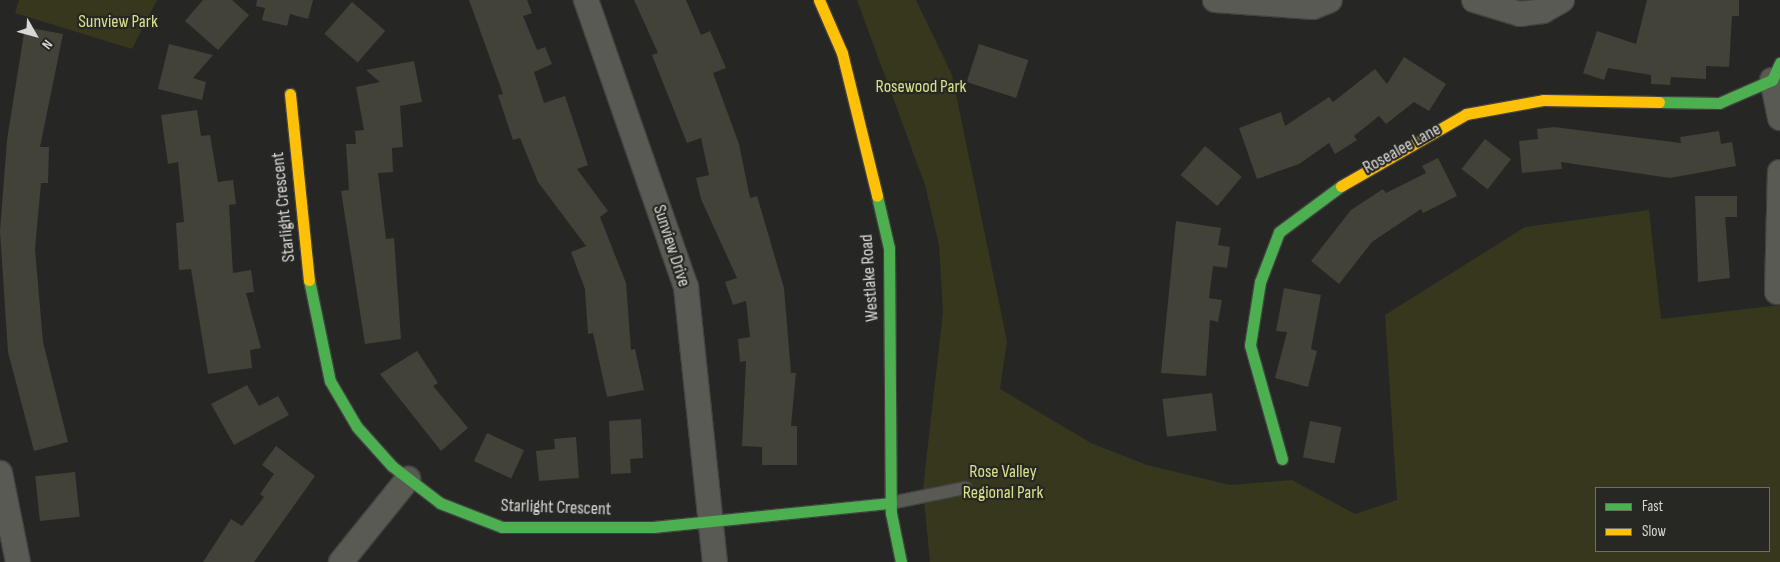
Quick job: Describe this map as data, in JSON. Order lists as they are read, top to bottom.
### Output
{
  "streets": {
    "street": [
      "Rosealee Lane",
      "Starlight Crescent",
      "Sunview Drive",
      "Westlake Road"
    ]
  },
  "crossings": [
    ["Starlight Crescent", "Sunview Drive"],
    ["Starlight Crescent", "Westlake Road"]
  ],
  "parks": ["Sunview Park", "Rosewood Park", "Rose Valley Regional Park"],
  "legend": ["Fast", "Slow"],
  "north": "bottom right"
}
